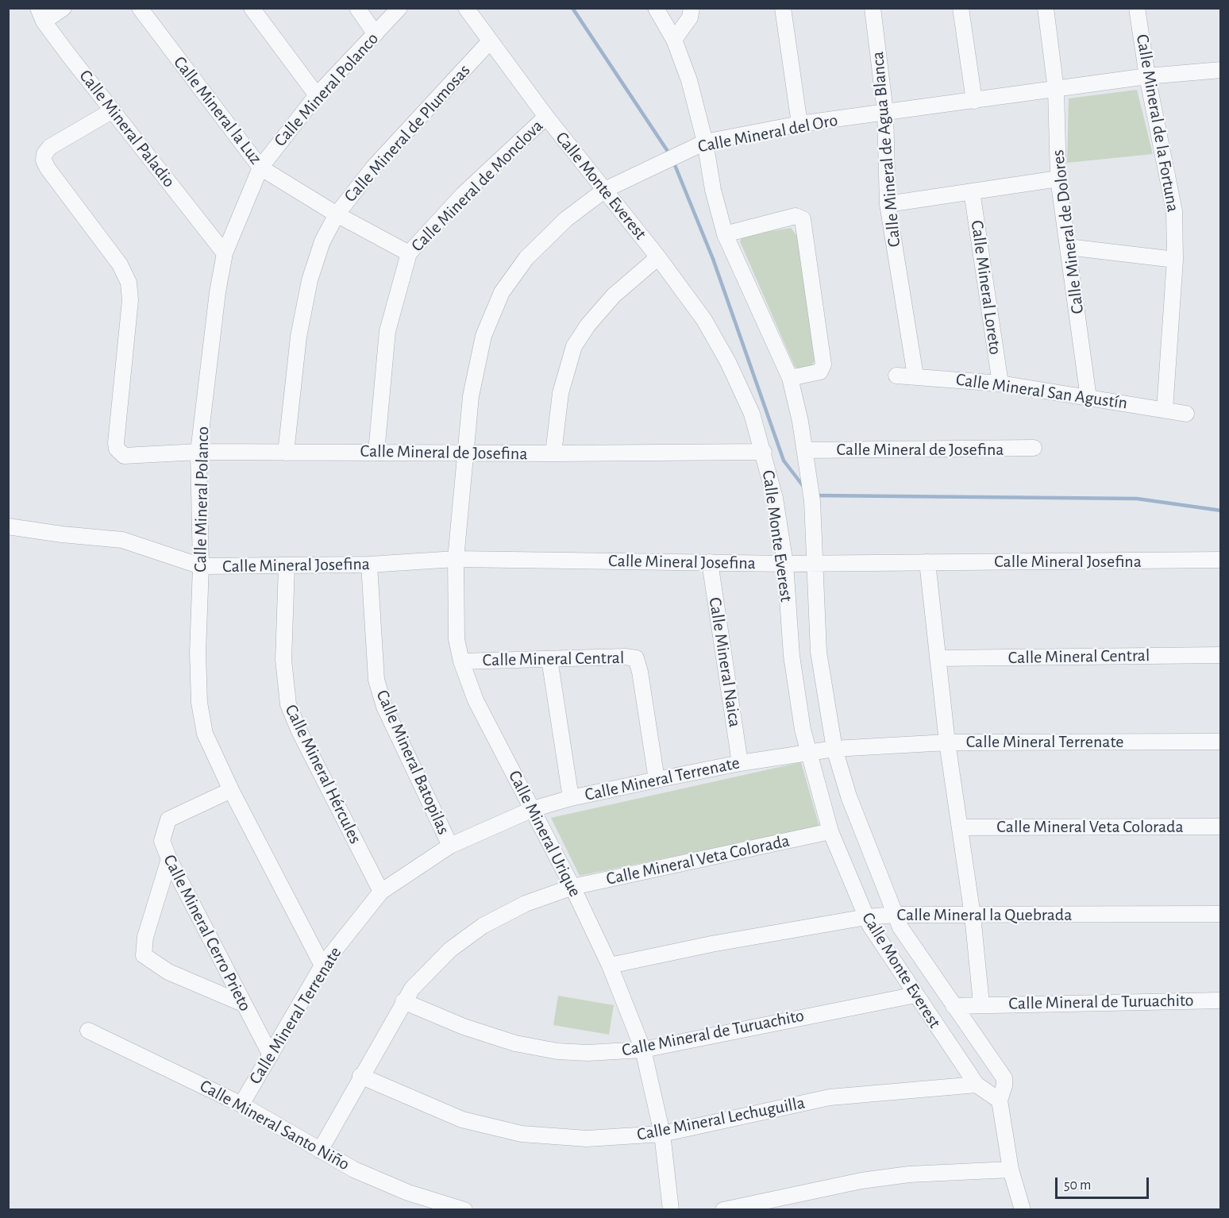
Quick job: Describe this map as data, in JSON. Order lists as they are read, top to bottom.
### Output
{
  "streets": {
    "street": [
      "Calle Mineral Polanco",
      "Calle Mineral la Luz",
      "Calle Mineral de la Fortuna",
      "Calle Mineral Paladio",
      "Calle Mineral de Plumosas",
      "Calle Mineral del Oro",
      "Calle Mineral de Agua Blanca",
      "Calle Mineral de Monclova",
      "Calle Monte Everest",
      "Calle Mineral de Dolores",
      "Calle Mineral Loreto",
      "Calle Mineral San Agustín",
      "Calle Mineral de Josefina",
      "Calle Mineral Josefina",
      "Calle Mineral Central",
      "Calle Mineral Naica",
      "Calle Mineral Terrenate",
      "Calle Mineral Batopilas",
      "Calle Mineral Hércules",
      "Calle Mineral Veta Colorada",
      "Calle Mineral Urique",
      "Calle Mineral la Quebrada",
      "Calle Mineral Cerro Prieto",
      "Calle Mineral de Turuachito",
      "Calle Mineral Lechuguilla",
      "Calle Mineral Santo Niño"
    ]
  },
  "crossings": [
    ["Calle Mineral Polanco", "Calle Mineral la Luz"],
    ["Calle Mineral Polanco", "Calle Mineral Paladio"],
    ["Calle Mineral Polanco", "Calle Mineral de Josefina"],
    ["Calle Mineral Polanco", "Calle Mineral Josefina"],
    ["Calle Mineral Polanco", "Calle Mineral Terrenate"],
    ["Calle Mineral Polanco", "Calle Mineral Cerro Prieto"],
    ["Calle Mineral la Luz", "Calle Mineral de Plumosas"],
    ["Calle Mineral la Luz", "Calle Mineral de Monclova"],
    ["Calle Mineral de la Fortuna", "Calle Mineral del Oro"],
    ["Calle Mineral de la Fortuna", "Calle Mineral San Agustín"],
    ["Calle Mineral Paladio", "Calle Mineral de Josefina"],
    ["Calle Mineral de Plumosas", "Calle Monte Everest"],
    ["Calle Mineral de Plumosas", "Calle Mineral de Josefina"],
    ["Calle Mineral del Oro", "Calle Mineral de Agua Blanca"],
    ["Calle Mineral del Oro", "Calle Monte Everest"],
    ["Calle Mineral del Oro", "Calle Mineral de Dolores"],
    ["Calle Mineral del Oro", "Calle Mineral de Josefina"],
    ["Calle Mineral del Oro", "Calle Mineral Urique"],
    ["Calle Mineral de Agua Blanca", "Calle Mineral San Agustín"],
    ["Calle Mineral de Monclova", "Calle Monte Everest"],
    ["Calle Mineral de Monclova", "Calle Mineral de Josefina"],
    ["Calle Monte Everest", "Calle Mineral de Josefina"],
    ["Calle Monte Everest", "Calle Mineral Josefina"],
    ["Calle Monte Everest", "Calle Mineral Terrenate"],
    ["Calle Monte Everest", "Calle Mineral Veta Colorada"],
    ["Calle Monte Everest", "Calle Mineral la Quebrada"],
    ["Calle Monte Everest", "Calle Mineral de Turuachito"],
    ["Calle Monte Everest", "Calle Mineral Lechuguilla"],
    ["Calle Mineral de Dolores", "Calle Mineral San Agustín"],
    ["Calle Mineral Loreto", "Calle Mineral San Agustín"],
    ["Calle Mineral de Josefina", "Calle Mineral Urique"],
    ["Calle Mineral Josefina", "Calle Mineral Naica"],
    ["Calle Mineral Josefina", "Calle Mineral Batopilas"],
    ["Calle Mineral Josefina", "Calle Mineral Hércules"],
    ["Calle Mineral Josefina", "Calle Mineral Urique"],
    ["Calle Mineral Central", "Calle Mineral Terrenate"],
    ["Calle Mineral Central", "Calle Mineral Urique"],
    ["Calle Mineral Naica", "Calle Mineral Terrenate"],
    ["Calle Mineral Terrenate", "Calle Mineral Batopilas"],
    ["Calle Mineral Terrenate", "Calle Mineral Hércules"],
    ["Calle Mineral Terrenate", "Calle Mineral Urique"],
    ["Calle Mineral Terrenate", "Calle Mineral Cerro Prieto"],
    ["Calle Mineral Terrenate", "Calle Mineral Santo Niño"],
    ["Calle Mineral Veta Colorada", "Calle Mineral Urique"],
    ["Calle Mineral Veta Colorada", "Calle Mineral de Turuachito"],
    ["Calle Mineral Veta Colorada", "Calle Mineral Lechuguilla"],
    ["Calle Mineral Veta Colorada", "Calle Mineral Santo Niño"],
    ["Calle Mineral Urique", "Calle Mineral la Quebrada"],
    ["Calle Mineral Urique", "Calle Mineral de Turuachito"],
    ["Calle Mineral Urique", "Calle Mineral Lechuguilla"]
  ],
  "scale_bar": "50 m"
}
